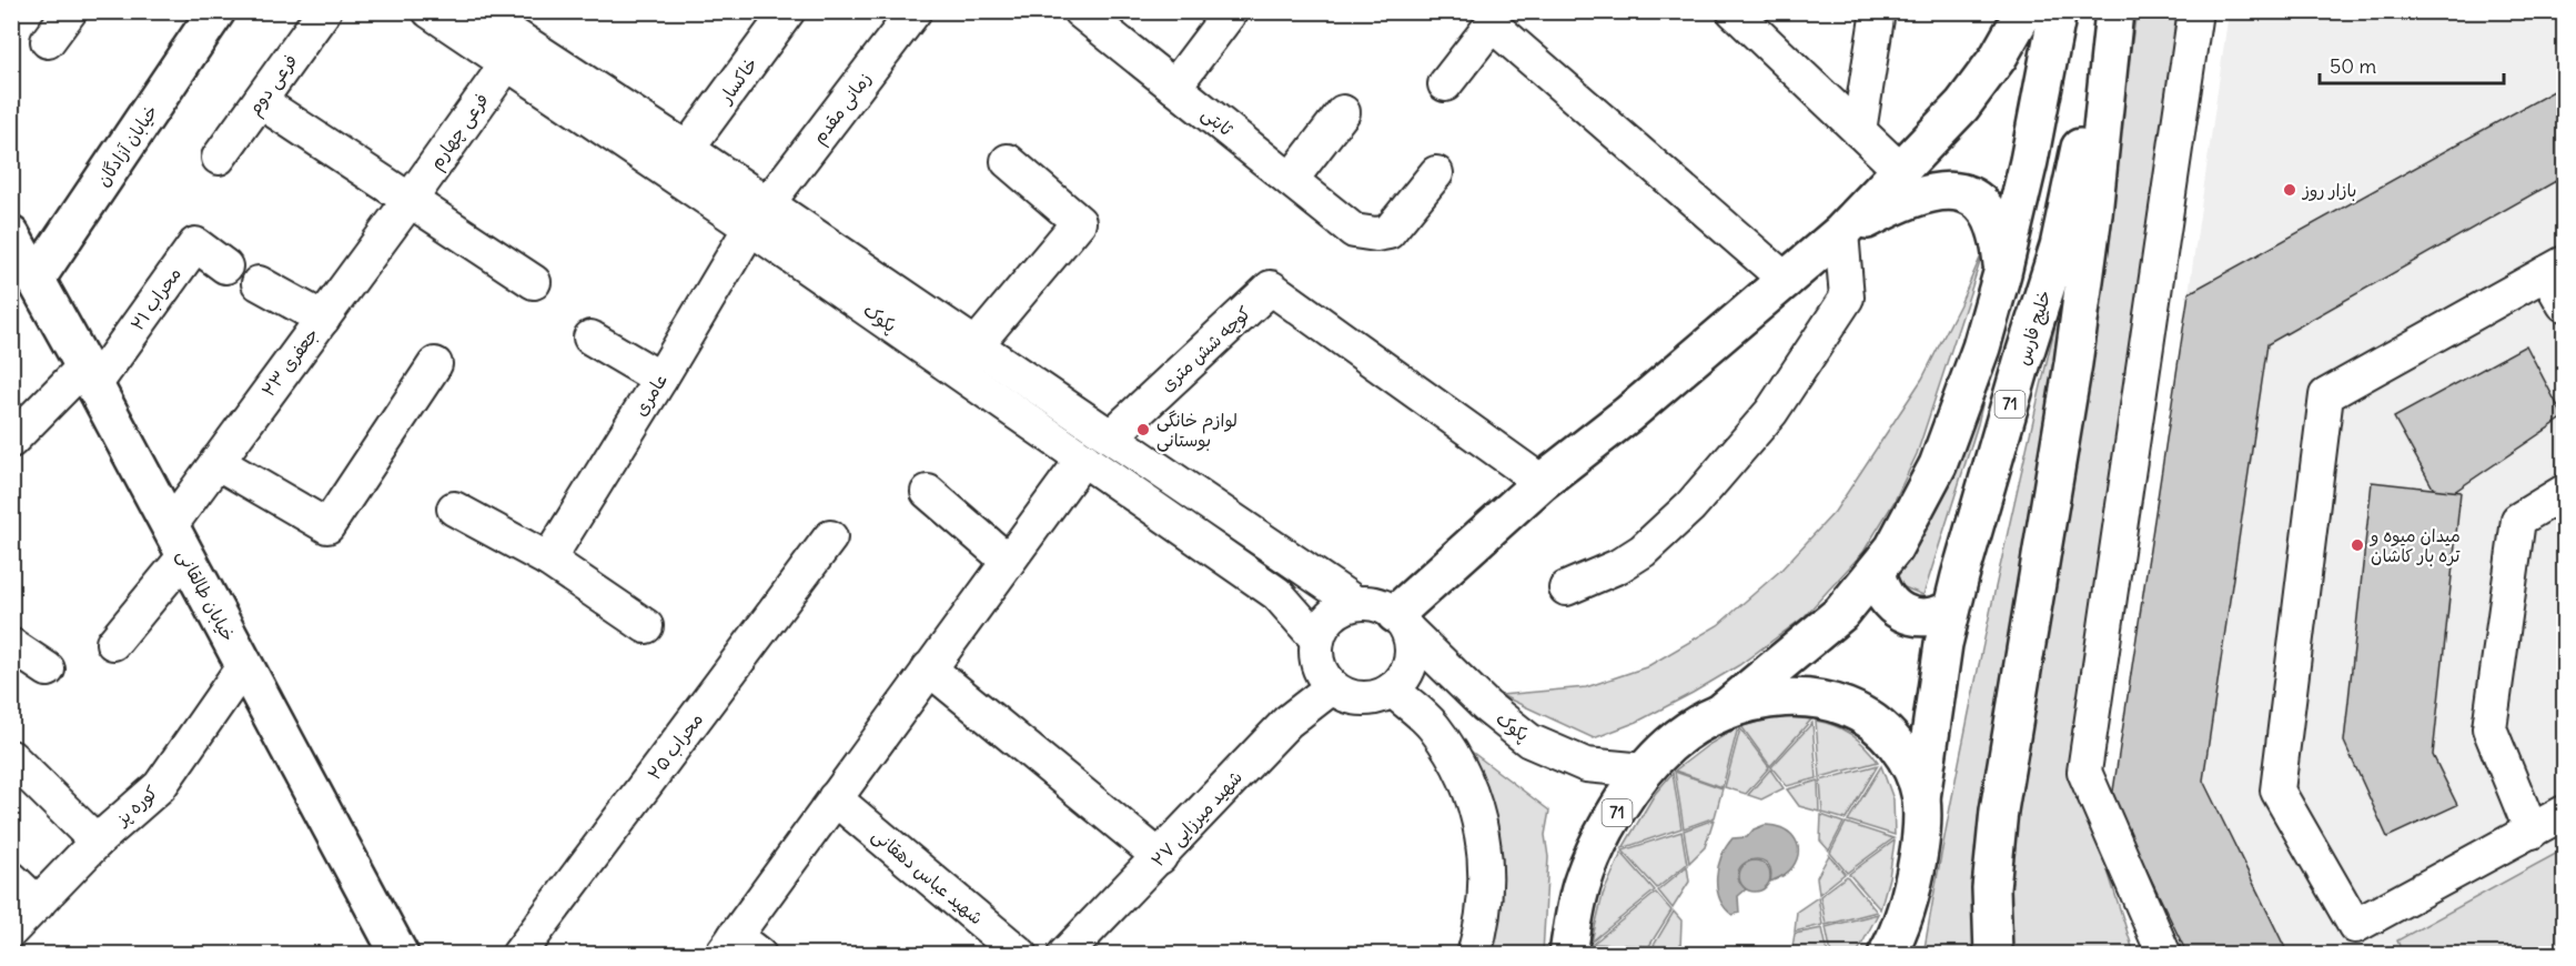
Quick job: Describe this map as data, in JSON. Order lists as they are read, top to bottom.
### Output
{
  "streets": {
    "main road": [
      "خیابان آزادگان",
      "خلیج فارس",
      "71",
      "خیابان طالقانی"
    ],
    "street": [
      "خاکسار",
      "فرعی دوم",
      "زمانی مقدم",
      "ثابتی",
      "فرعی چهارم",
      "محراب ۲۱",
      "پکوک",
      "کوچه شش متری",
      "جعفری ۲۳",
      "عامری",
      "محراب ۲۵",
      "کوره پز",
      "شهید میرزایی ۲۷",
      "شهید عباس دهقانی"
    ]
  },
  "crossings": [
    ["خاکسار", "پکوک"],
    ["زمانی مقدم", "پکوک"],
    ["زمانی مقدم", "عامری"],
    ["فرعی چهارم", "پکوک"],
    ["فرعی چهارم", "جعفری ۲۳"],
    ["خیابان آزادگان", "خیابان طالقانی"],
    ["محراب ۲۱", "خیابان طالقانی"],
    ["پکوک", "کوچه شش متری"],
    ["پکوک", "عامری"],
    ["پکوک", "71"],
    ["پکوک", "شهید میرزایی ۲۷"],
    ["خلیج فارس", "71"],
    ["جعفری ۲۳", "خیابان طالقانی"],
    ["خیابان طالقانی", "کوره پز"]
  ],
  "places": ["بازار روز", "لوازم خانگی بوستانی", "میدان میوه و تره بار کاشان"],
  "scale_bar": "50 m"
}
